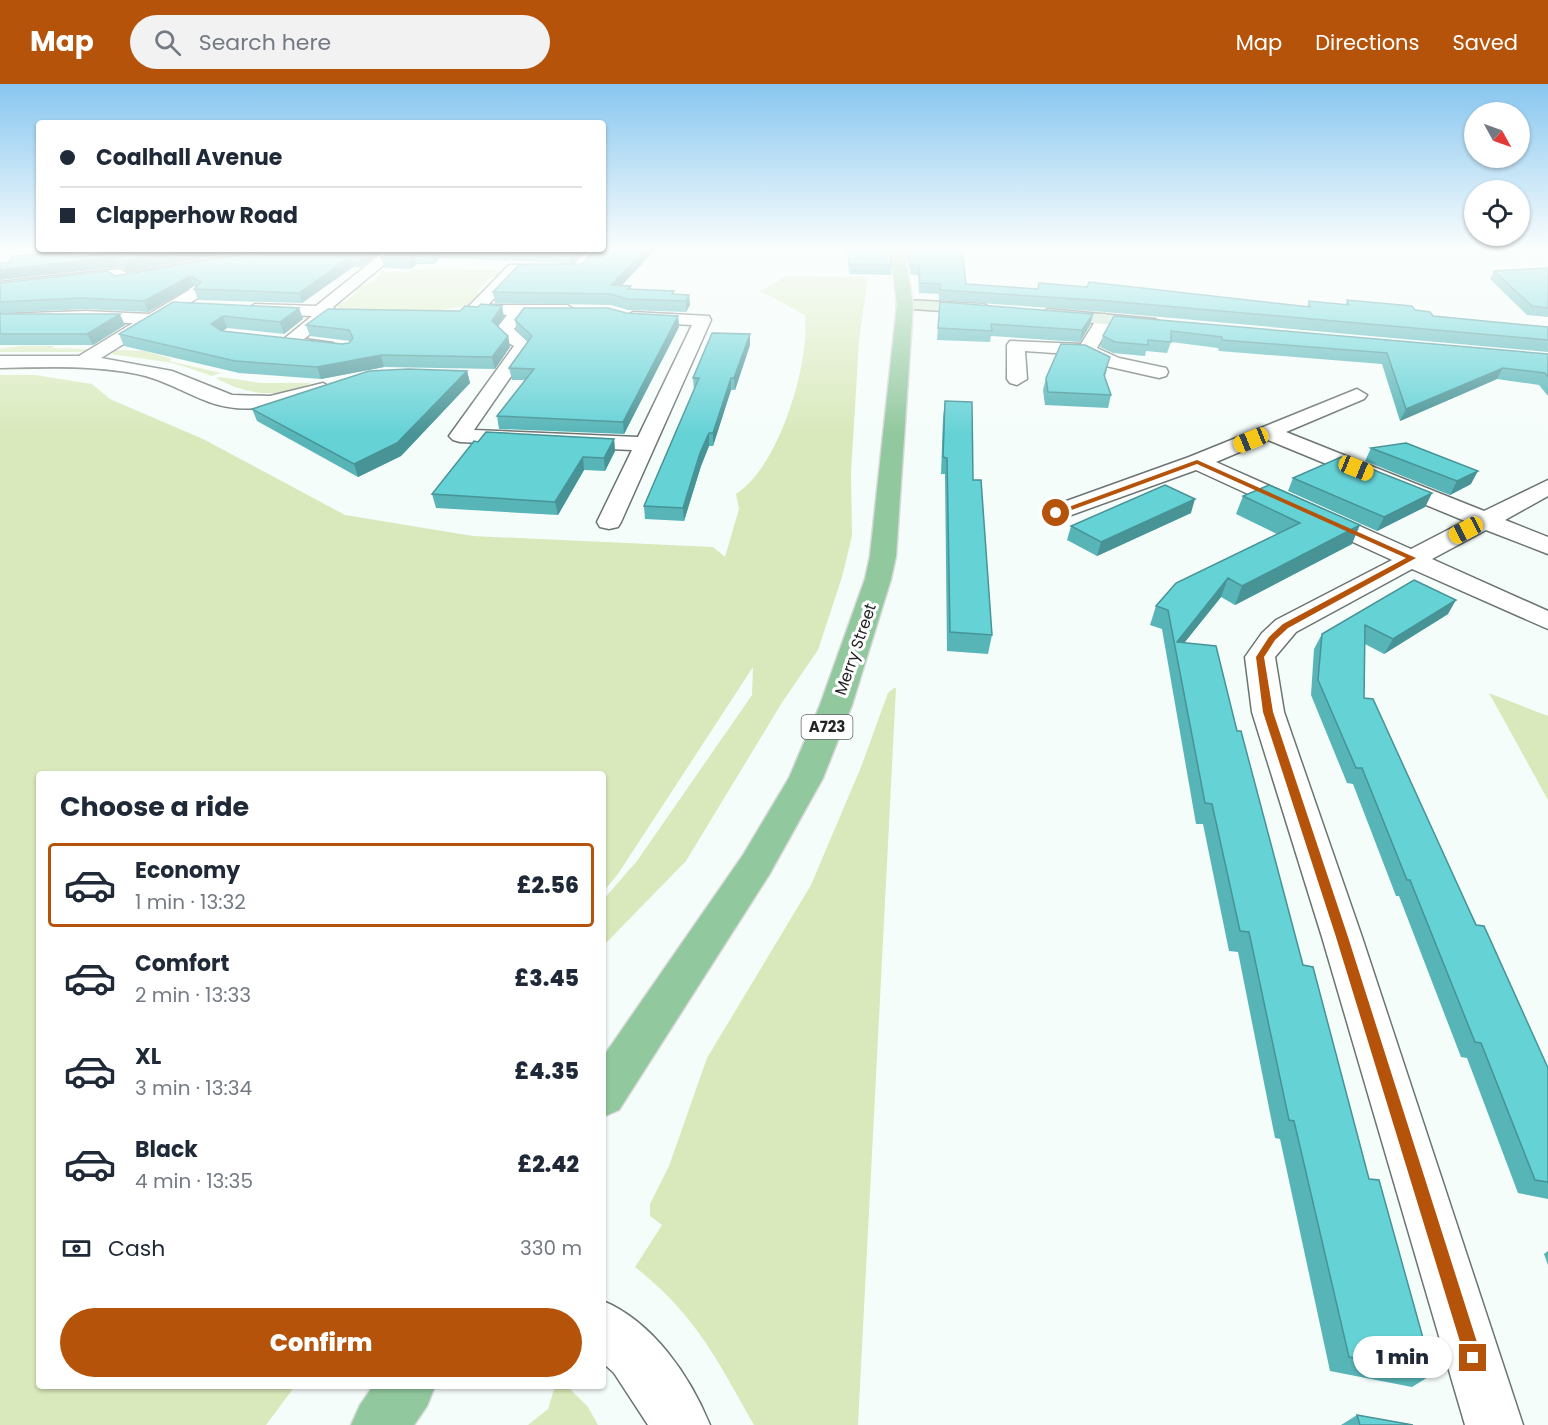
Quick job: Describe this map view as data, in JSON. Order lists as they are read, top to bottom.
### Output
{
  "streets": {
    "main road": ["Merry Street", "A723"]
  },
  "north": "bottom right",
  "page": {
    "header": "Map",
    "search": "Search here",
    "nav": ["Map", "Directions", "Saved"],
    "banner": ["Coalhall Avenue", "Clapperhow Road"],
    "heading": "Choose a ride",
    "list": [
      {
        "name": "Economy",
        "note": "1 min · 13:32",
        "value": "£2.56"
      },
      {
        "name": "Comfort",
        "note": "2 min · 13:33",
        "value": "£3.45"
      },
      {
        "name": "XL",
        "note": "3 min · 13:34",
        "value": "£4.35"
      },
      {
        "name": "Black",
        "note": "4 min · 13:35",
        "value": "£2.42"
      }
    ],
    "pay": ["Cash", "330 m"],
    "buttons": "Confirm",
    "bubble": "1 min"
  }
}
